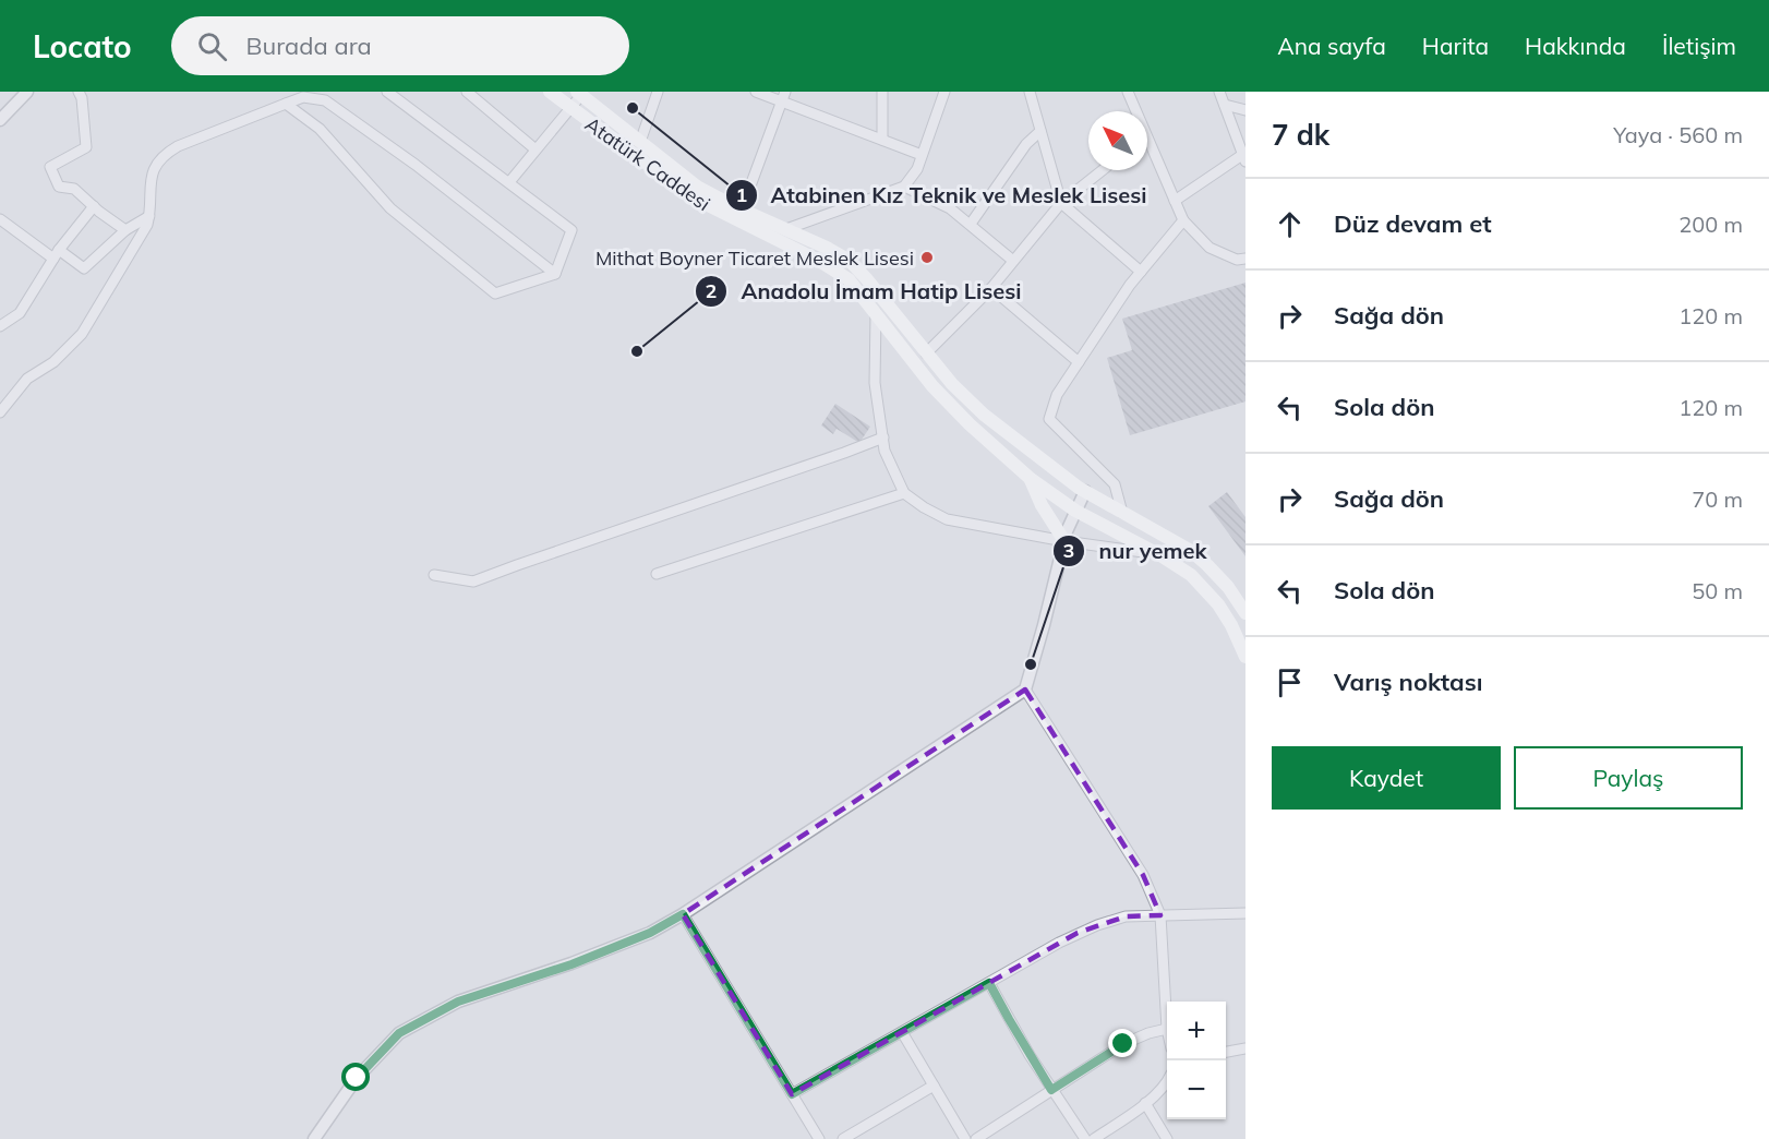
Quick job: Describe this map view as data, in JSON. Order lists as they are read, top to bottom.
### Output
{
  "streets": {
    "main road": ["Atatürk Caddesi"]
  },
  "places": [
    "Atabinen Kız Teknik ve Meslek Lisesi",
    "Mithat Boyner Ticaret Meslek Lisesi",
    "Anadolu İmam Hatip Lisesi",
    "nur yemek"
  ],
  "north": "top left",
  "page": {
    "header": "Locato",
    "search": "Burada ara",
    "nav": [
      "Ana sayfa",
      "Harita",
      "Hakkında",
      "İletişim"
    ],
    "heading": ["7 dk", "Yaya · 560 m"],
    "list": [
      ["Düz devam et", "200 m"],
      ["Sağa dön", "120 m"],
      ["Sola dön", "120 m"],
      ["Sağa dön", "70 m"],
      ["Sola dön", "50 m"],
      "Varış noktası"
    ],
    "buttons": ["Kaydet", "Paylaş"],
    "map_buttons": ["+", "−"]
  }
}
